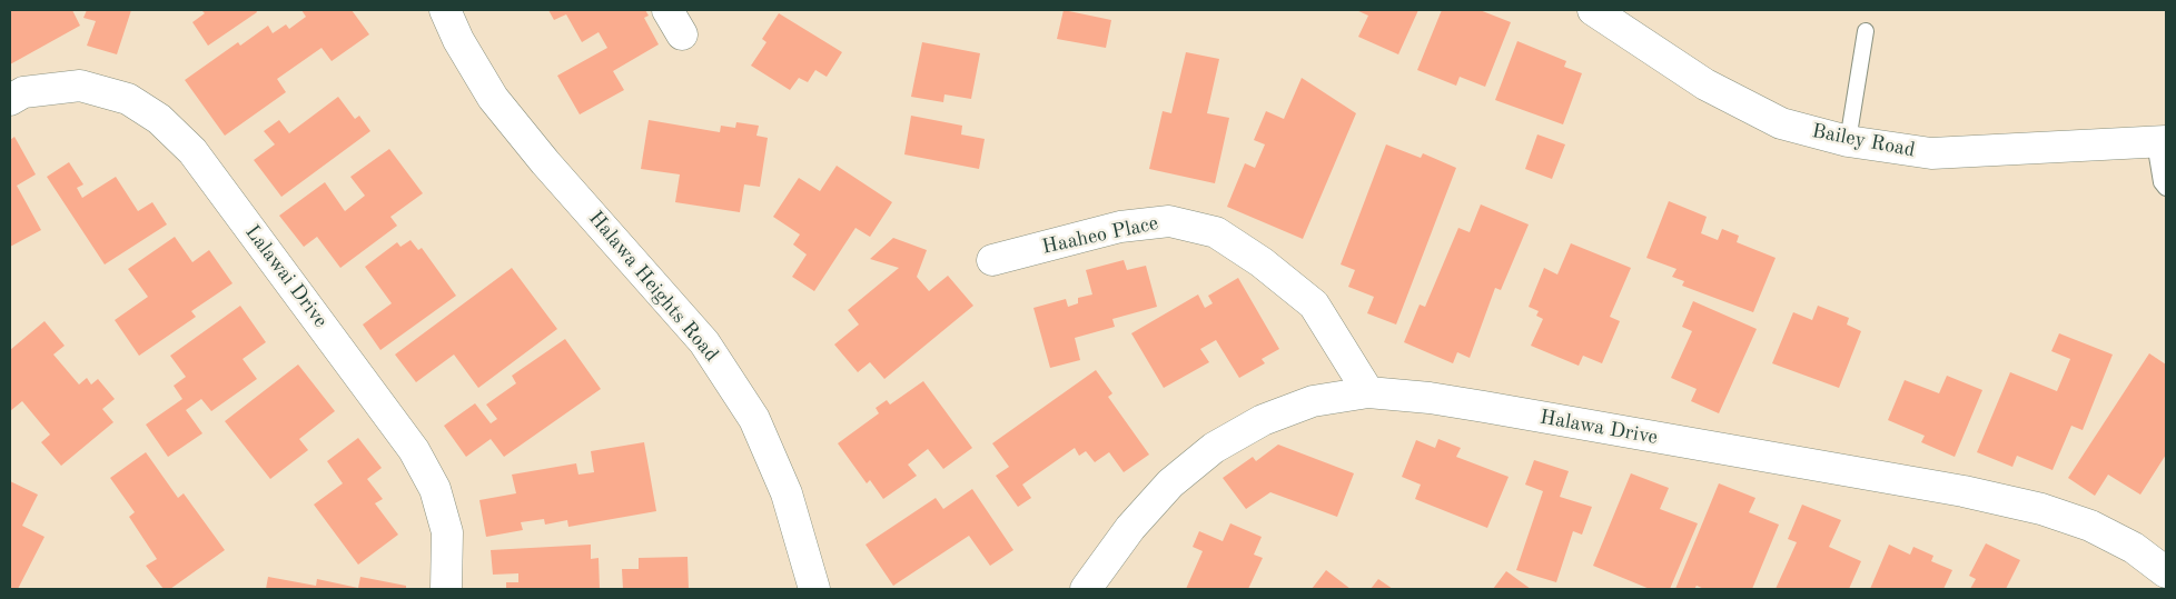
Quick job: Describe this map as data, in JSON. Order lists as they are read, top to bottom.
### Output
{
  "streets": {
    "street": [
      "Bailey Road",
      "Haaheo Place",
      "Lalawai Drive",
      "Halawa Heights Road",
      "Halawa Drive"
    ]
  },
  "crossings": [
    ["Haaheo Place", "Halawa Drive"]
  ]
}
